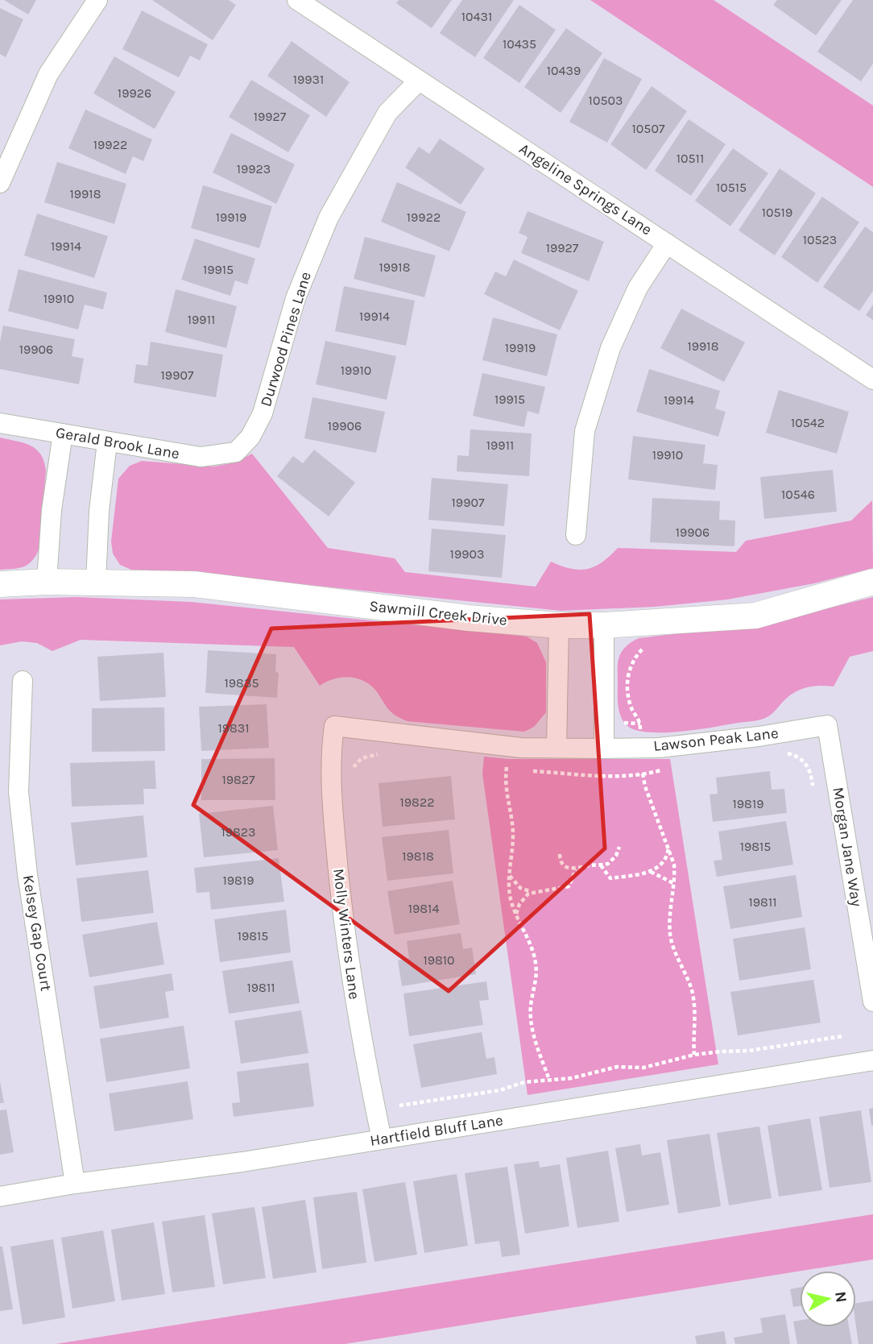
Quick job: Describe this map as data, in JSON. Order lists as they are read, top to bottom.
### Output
{
  "streets": {
    "street": [
      "Angeline Springs Lane",
      "Durwood Pines Lane",
      "Gerald Brook Lane",
      "Sawmill Creek Drive",
      "Lawson Peak Lane",
      "Morgan Jane Way",
      "Kelsey Gap Court",
      "Molly Winters Lane",
      "Hartfield Bluff Lane"
    ]
  },
  "crossings": [
    ["Angeline Springs Lane", "Durwood Pines Lane"],
    ["Durwood Pines Lane", "Gerald Brook Lane"],
    ["Lawson Peak Lane", "Morgan Jane Way"],
    ["Lawson Peak Lane", "Molly Winters Lane"],
    ["Kelsey Gap Court", "Hartfield Bluff Lane"],
    ["Molly Winters Lane", "Hartfield Bluff Lane"]
  ],
  "house_numbers": [
    "10431",
    "10435",
    "10439",
    "19931",
    "19926",
    "10503",
    "19927",
    "10507",
    "19922",
    "10511",
    "19923",
    "10515",
    "19918",
    "10519",
    "19919",
    "19922",
    "10523",
    "19914",
    "19927",
    "19918",
    "19915",
    "19910",
    "19914",
    "19911",
    "19918",
    "19919",
    "19906",
    "19910",
    "19907",
    "19915",
    "19914",
    "10542",
    "19906",
    "19911",
    "19910",
    "10546",
    "19907",
    "19906",
    "19903",
    "19835",
    "19831",
    "19827",
    "19822",
    "19819",
    "19823",
    "19815",
    "19818",
    "19819",
    "19811",
    "19814",
    "19815",
    "19810",
    "19811"
  ],
  "north": "right"
}
